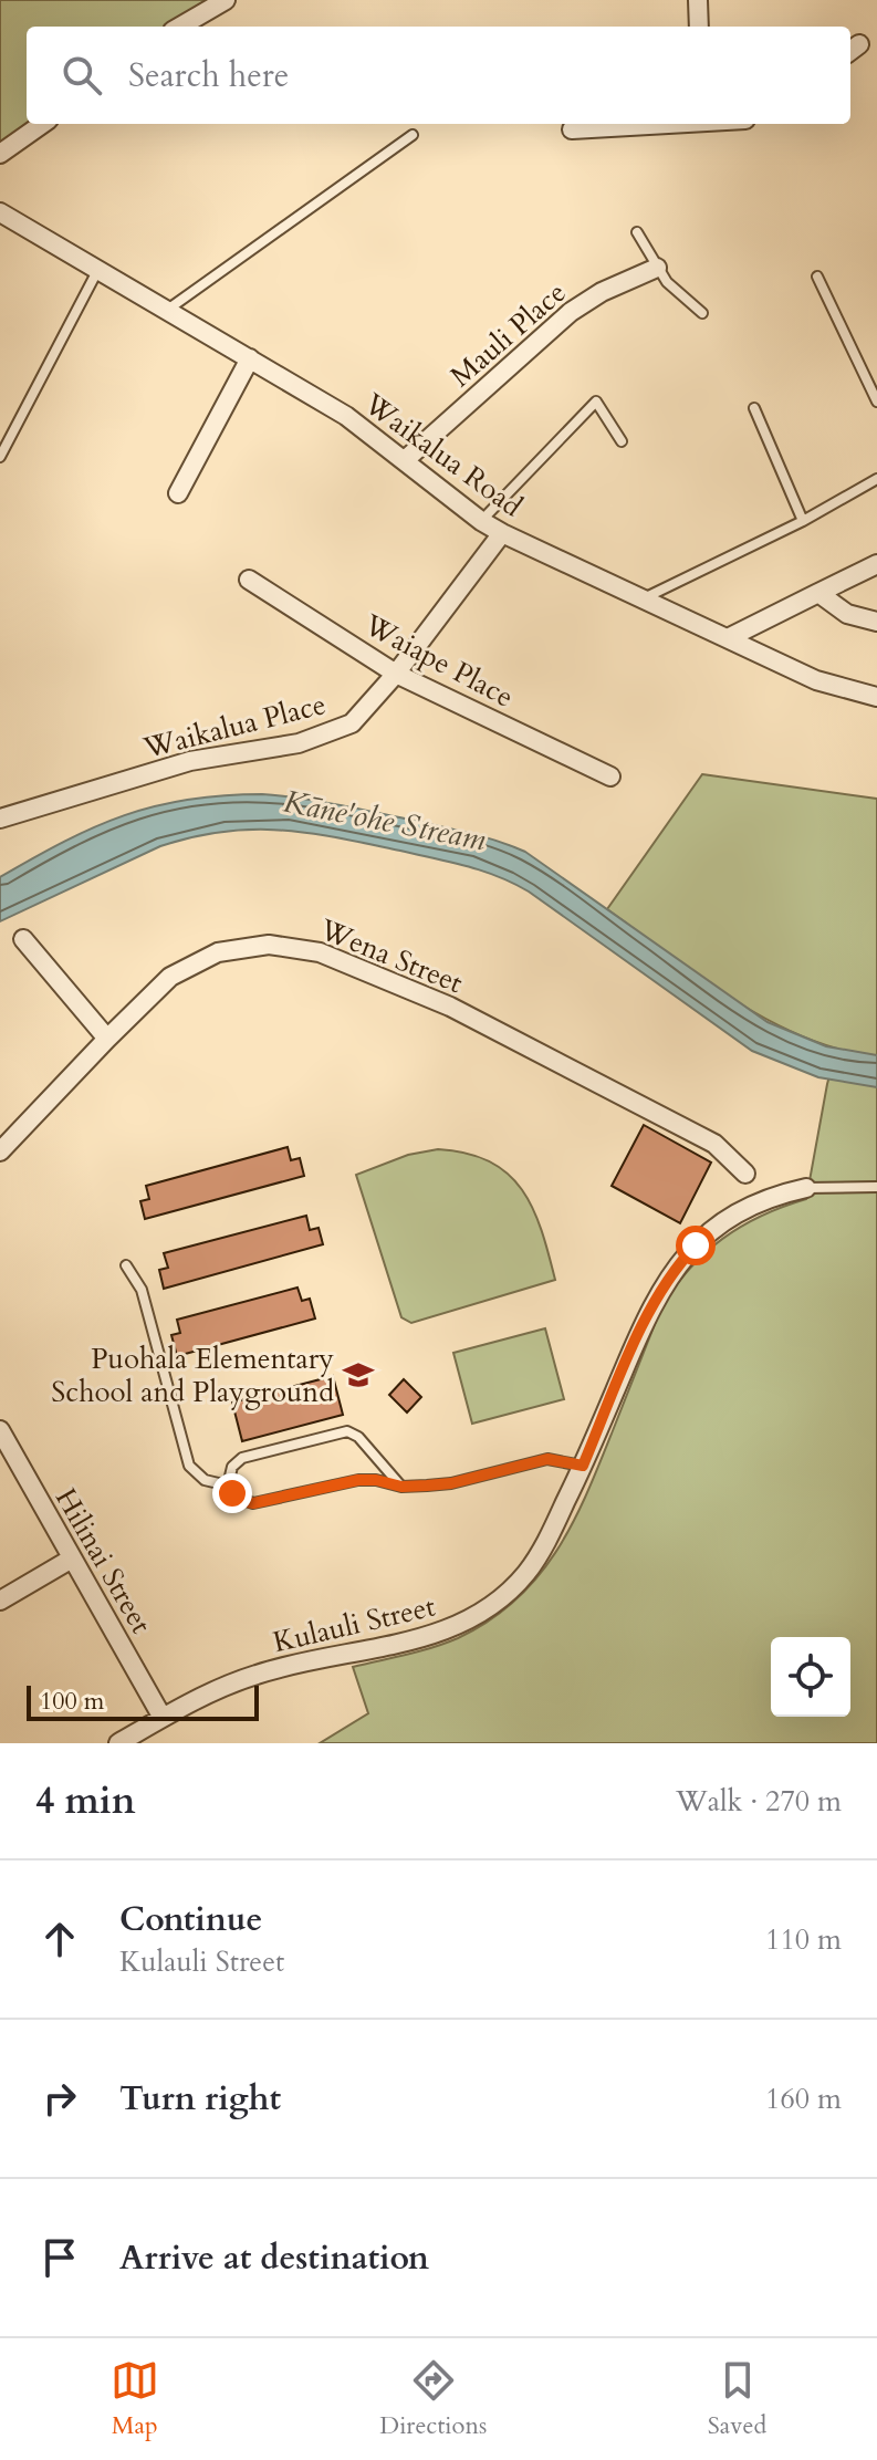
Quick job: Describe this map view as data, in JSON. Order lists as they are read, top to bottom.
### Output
{
  "streets": {
    "street": [
      "Mauli Place",
      "Waikalua Road",
      "Waiape Place",
      "Waikalua Place",
      "Wena Street",
      "Hilinai Street",
      "Kulauli Street"
    ]
  },
  "crossings": [
    ["Mauli Place", "Waikalua Road"],
    ["Waikalua Road", "Waikalua Place"],
    ["Waiape Place", "Waikalua Place"],
    ["Hilinai Street", "Kulauli Street"]
  ],
  "water": ["Kāne'ohe Stream"],
  "places": {
    "school or university": ["Puohala Elementary School and Playground"]
  },
  "scale_bar": "100 m",
  "page": {
    "search": "Search here",
    "scale": "100 m",
    "heading": ["4 min", "Walk · 270 m"],
    "list": [
      ["Continue", "Kulauli Street", "110 m"],
      ["Turn right", "160 m"],
      "Arrive at destination"
    ],
    "nav": ["Map", "Directions", "Saved"]
  }
}
